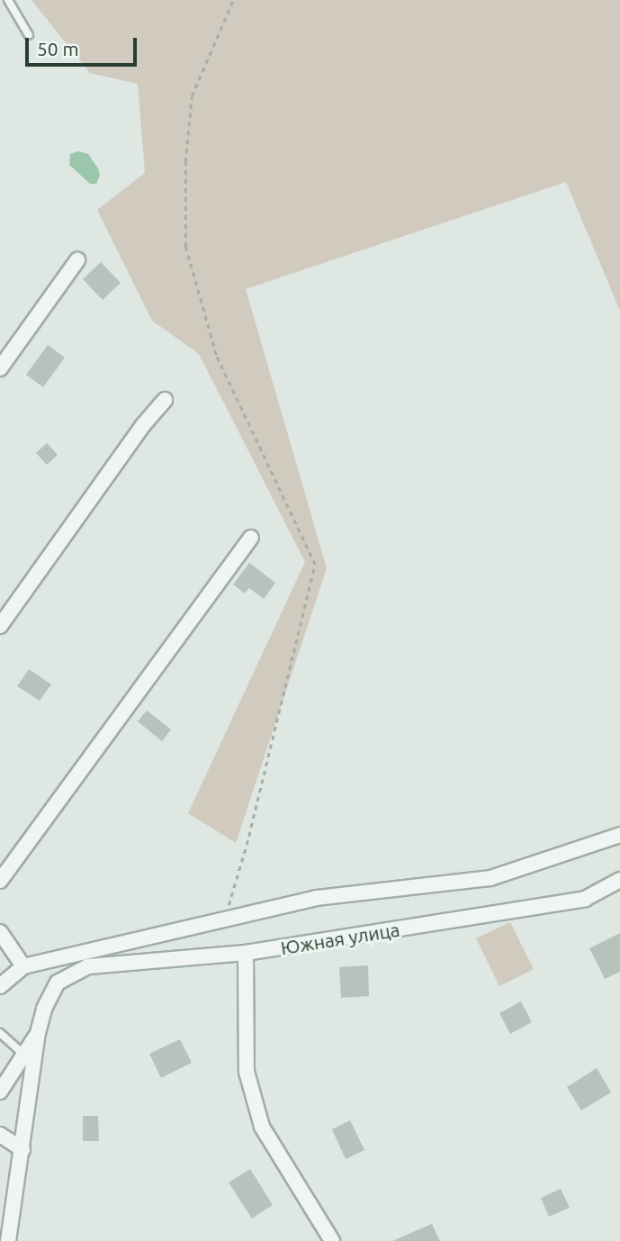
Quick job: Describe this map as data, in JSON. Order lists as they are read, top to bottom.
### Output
{
  "streets": {
    "street": ["Южная улица"]
  },
  "scale_bar": "50 m"
}
